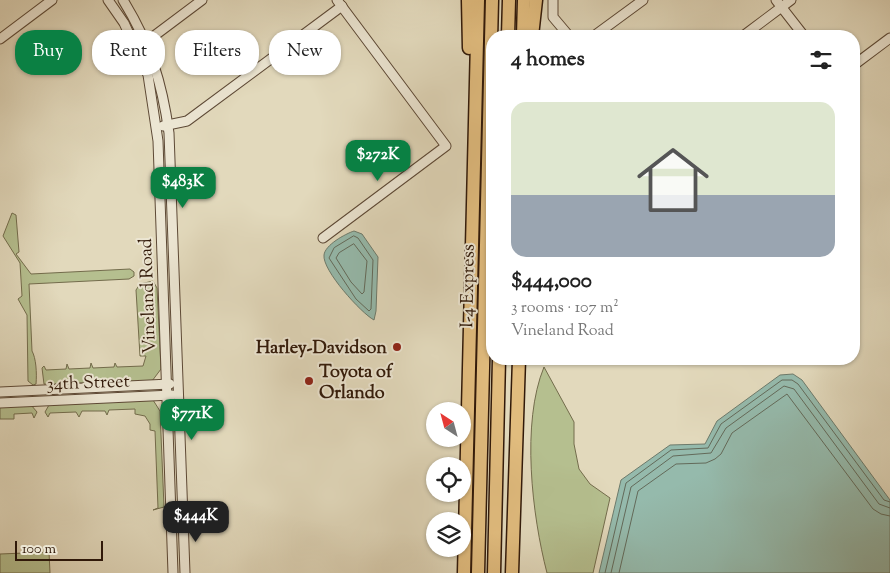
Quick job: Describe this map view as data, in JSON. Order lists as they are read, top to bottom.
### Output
{
  "streets": {
    "highway": ["I-4 Express"],
    "street": ["Vineland Road", "34th Street"]
  },
  "crossings": [
    ["Vineland Road", "34th Street"]
  ],
  "places": ["Harley-Davidson", "Toyota of Orlando"],
  "scale_bar": "100 m",
  "north": "top left",
  "page": {
    "chip": [
      "Buy",
      "Rent",
      "Filters",
      "New"
    ],
    "heading": "4 homes",
    "list": [
      {
        "name": "$444,000",
        "note": "3 rooms · 107 m² · Vineland Road"
      }
    ],
    "price": [
      "$272K",
      "$483K",
      "$771K",
      "$444K"
    ],
    "scale": "100 m"
  }
}
